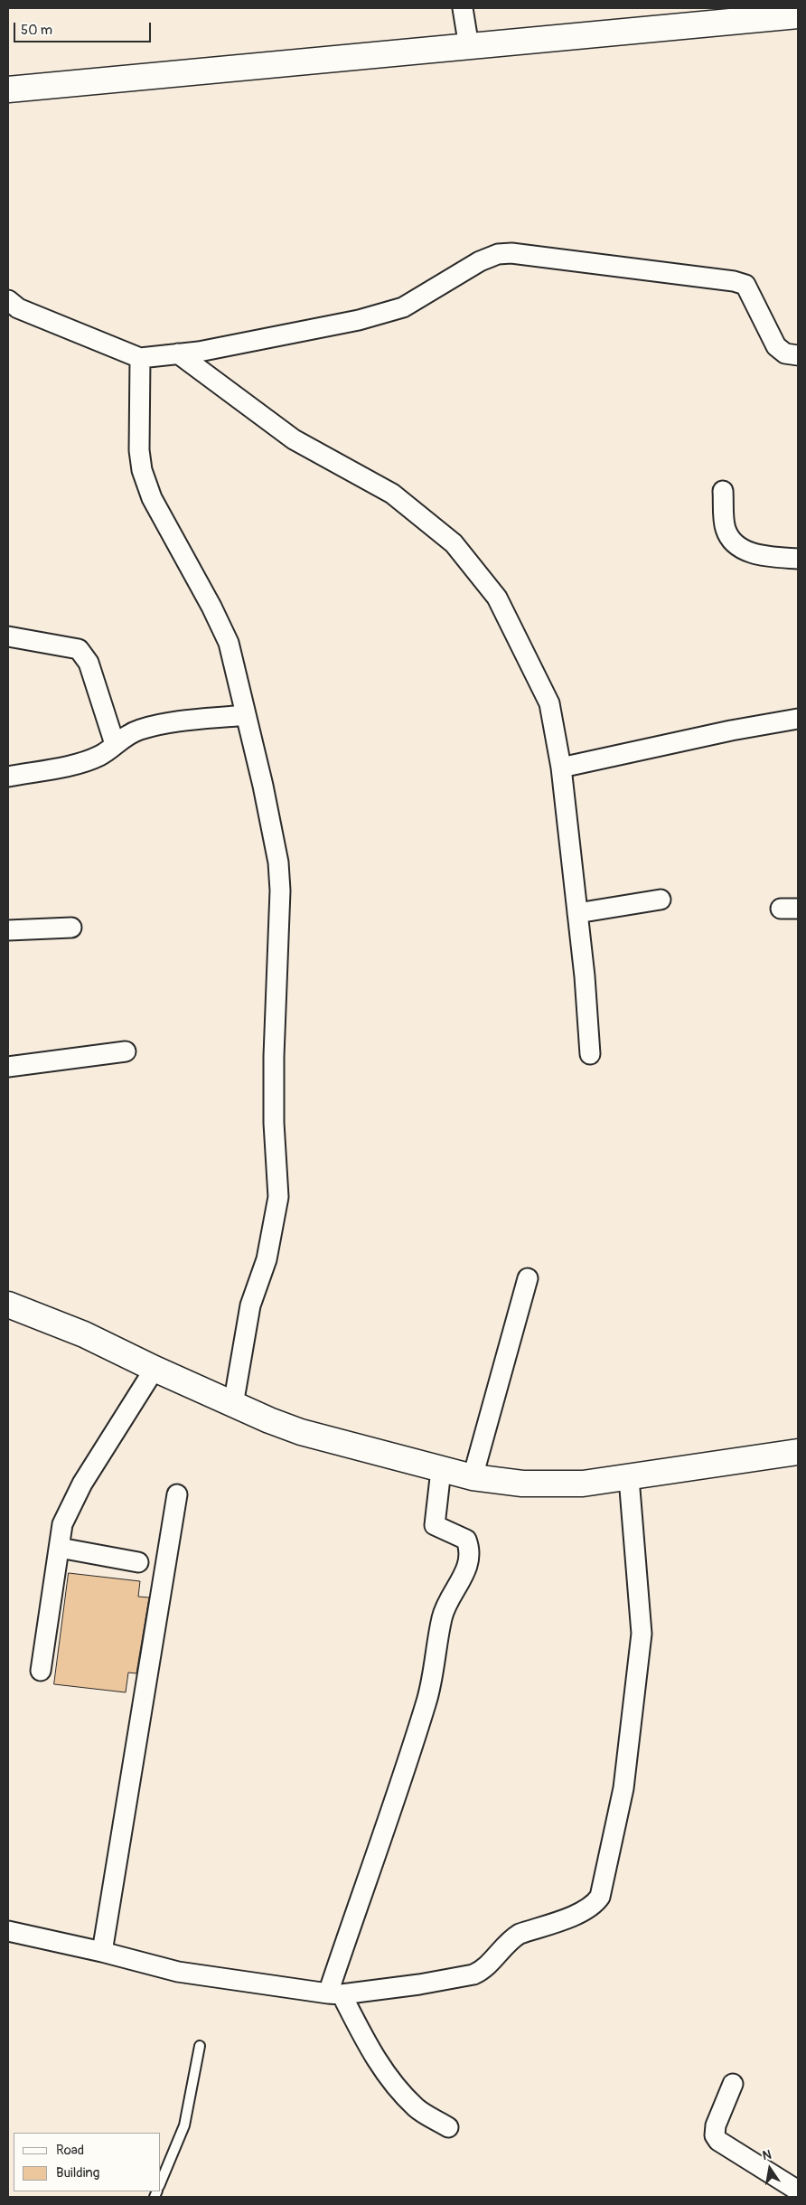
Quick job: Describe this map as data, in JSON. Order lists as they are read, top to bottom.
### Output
{
  "legend": ["Road", "Building"],
  "scale_bar": "50 m",
  "north": "top"
}
